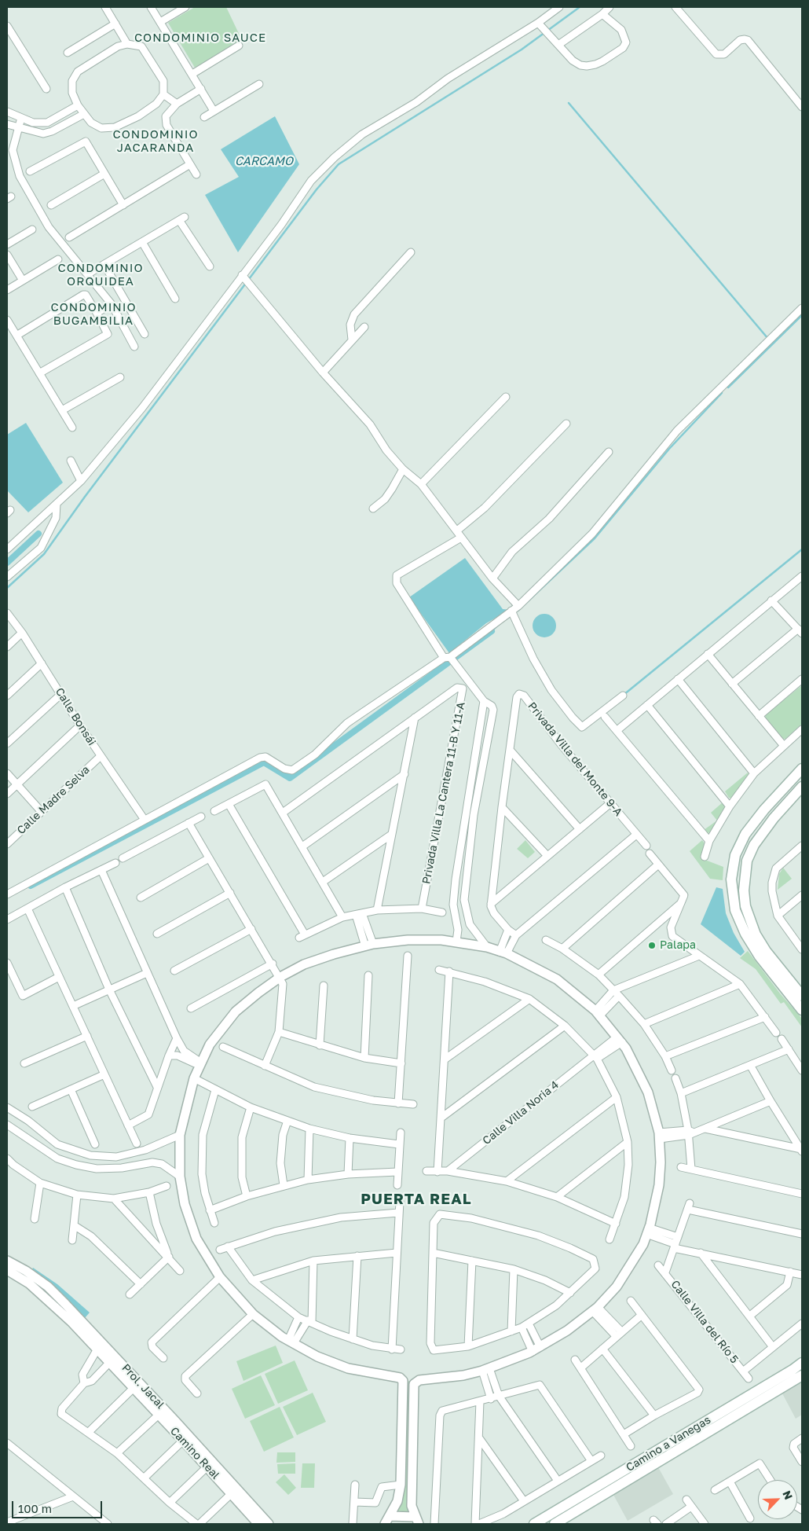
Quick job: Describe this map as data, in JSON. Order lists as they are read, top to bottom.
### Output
{
  "streets": {
    "main road": ["Camino a Vanegas"],
    "street": [
      "Calle Bonsái",
      "Privada Villa del Monte 9-A",
      "Privada Villa La Cantera 11-B Y 11-A",
      "Calle Madre Selva",
      "Calle Villa Noria 4",
      "Calle Villa del Río 5",
      "Prol. Jacal",
      "Camino Real"
    ]
  },
  "crossings": [
    ["Calle Bonsái", "Calle Madre Selva"],
    ["Prol. Jacal", "Camino Real"]
  ],
  "districts": [
    "CONDOMINIO SAUCE",
    "CONDOMINIO JACARANDA",
    "CONDOMINIO ORQUIDEA",
    "CONDOMINIO BUGAMBILIA",
    "PUERTA REAL"
  ],
  "water": ["CARCAMO"],
  "places": ["Palapa"],
  "scale_bar": "100 m",
  "north": "top right"
}
